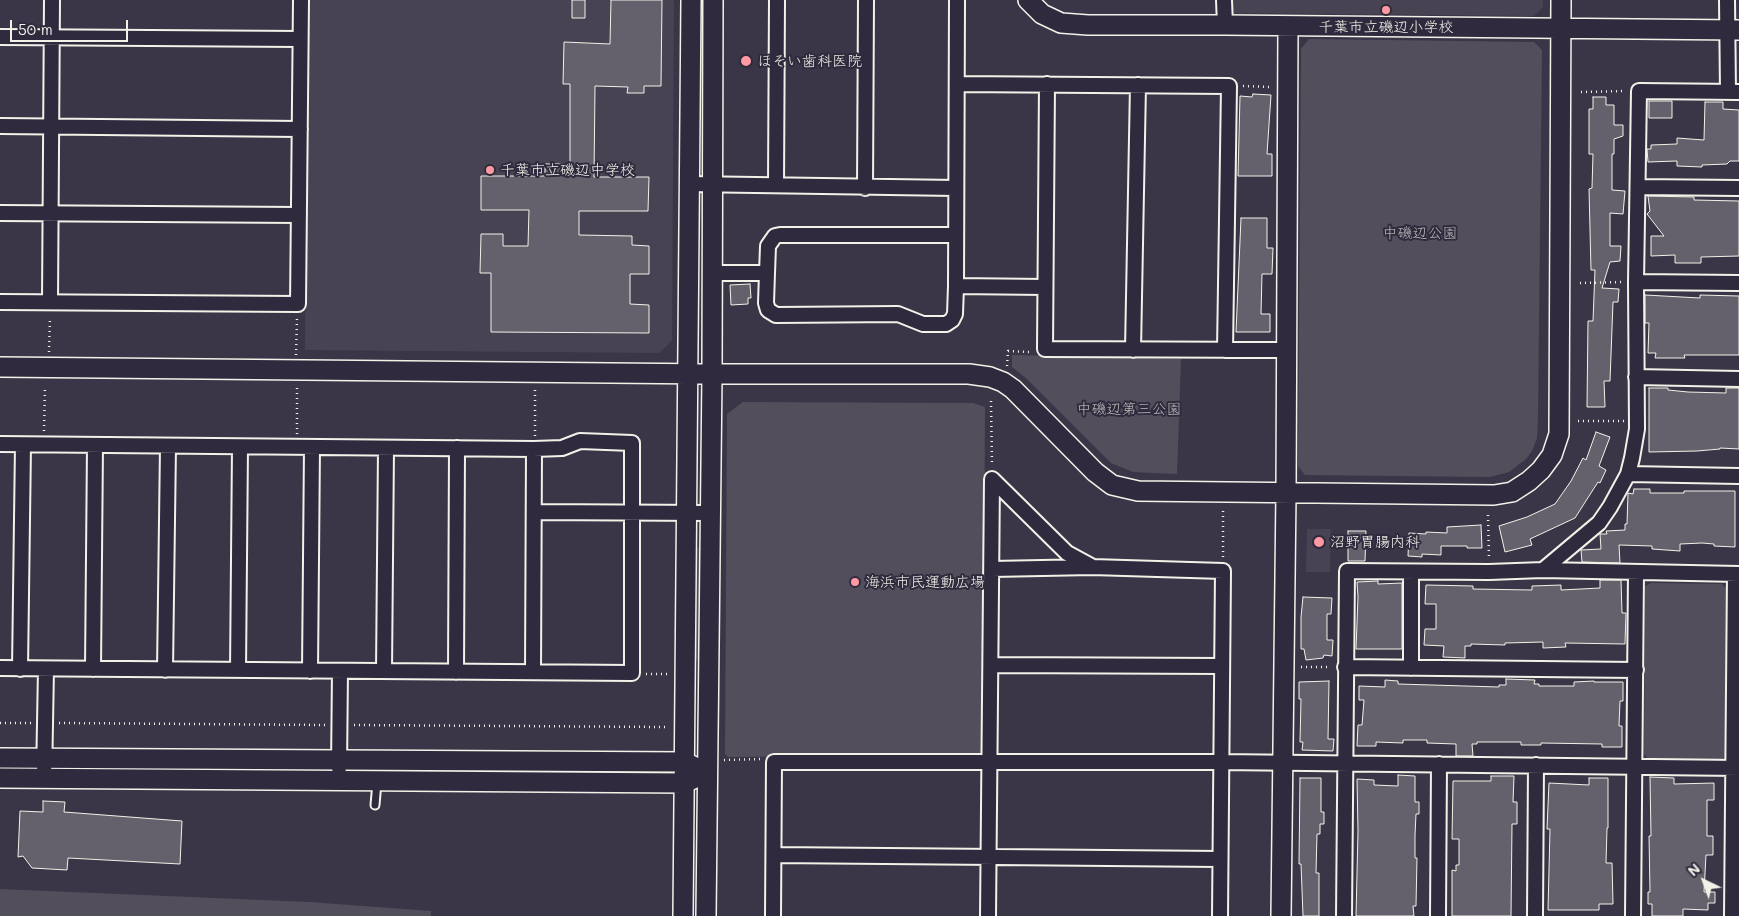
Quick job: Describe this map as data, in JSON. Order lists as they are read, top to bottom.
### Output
{
  "parks": ["中磯辺公園", "中磯辺第三公園"],
  "places": [
    "千葉市立磯辺小学校",
    "ほそい歯科医院",
    "千葉市立磯辺中学校",
    "沼野胃腸内科",
    "海浜市民運動広場"
  ],
  "scale_bar": "50 m",
  "north": "top left"
}
